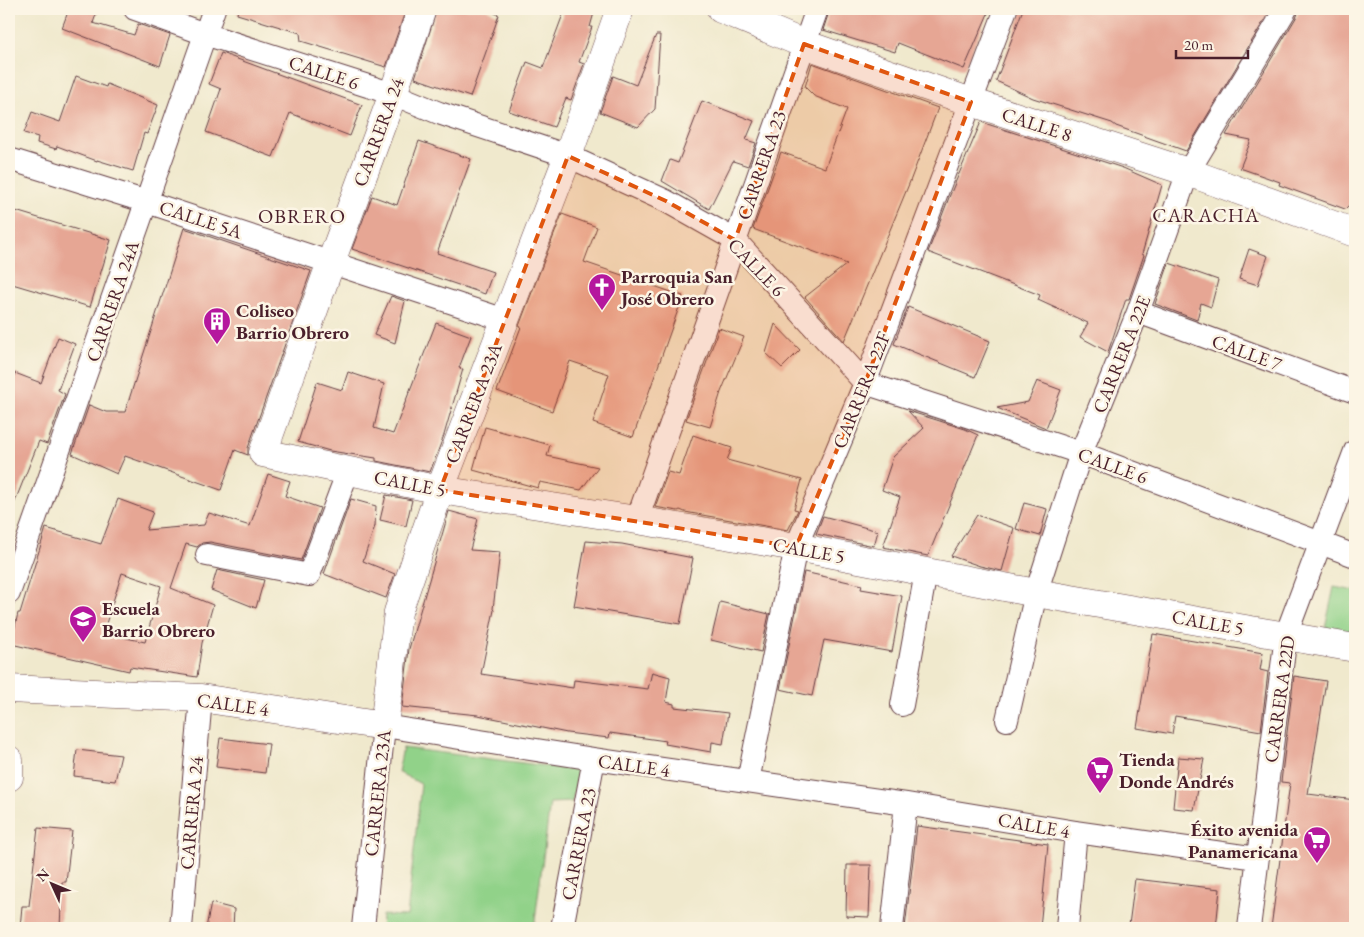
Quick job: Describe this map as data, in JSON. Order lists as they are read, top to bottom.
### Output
{
  "streets": {
    "street": [
      "CALLE 6",
      "CALLE 8",
      "CARRERA 24",
      "CARRERA 23",
      "CALLE 5A",
      "CARRERA 24A",
      "CALLE 7",
      "CARRERA 22E",
      "CARRERA 22F",
      "CARRERA 23A",
      "CALLE 5",
      "CARRERA 22D",
      "CALLE 4"
    ]
  },
  "crossings": [
    ["CALLE 6", "CARRERA 24"],
    ["CALLE 6", "CARRERA 23"],
    ["CALLE 6", "CARRERA 24A"],
    ["CALLE 6", "CARRERA 22E"],
    ["CALLE 6", "CARRERA 22F"],
    ["CALLE 6", "CARRERA 23A"],
    ["CALLE 6", "CARRERA 22D"],
    ["CALLE 8", "CARRERA 23"],
    ["CALLE 8", "CARRERA 22E"],
    ["CALLE 8", "CARRERA 22F"],
    ["CARRERA 24", "CALLE 5A"],
    ["CARRERA 24", "CALLE 5"],
    ["CARRERA 24", "CALLE 4"],
    ["CARRERA 23", "CALLE 5"],
    ["CARRERA 23", "CALLE 4"],
    ["CALLE 5A", "CARRERA 24A"],
    ["CALLE 5A", "CARRERA 23A"],
    ["CALLE 7", "CARRERA 22E"],
    ["CARRERA 22E", "CALLE 5"],
    ["CARRERA 22F", "CALLE 5"],
    ["CARRERA 22F", "CALLE 4"],
    ["CARRERA 23A", "CALLE 5"],
    ["CARRERA 23A", "CALLE 4"],
    ["CALLE 5", "CARRERA 22D"],
    ["CARRERA 22D", "CALLE 4"]
  ],
  "districts": ["CARACHA", "OBRERO"],
  "places": {
    "church": ["Parroquia San José Obrero"],
    "building": ["Coliseo Barrio Obrero"],
    "school or university": ["Escuela Barrio Obrero"],
    "supermarket": ["Tienda Donde Andrés", "Éxito avenida Panamericana"]
  },
  "scale_bar": "20 m",
  "north": "top left"
}
